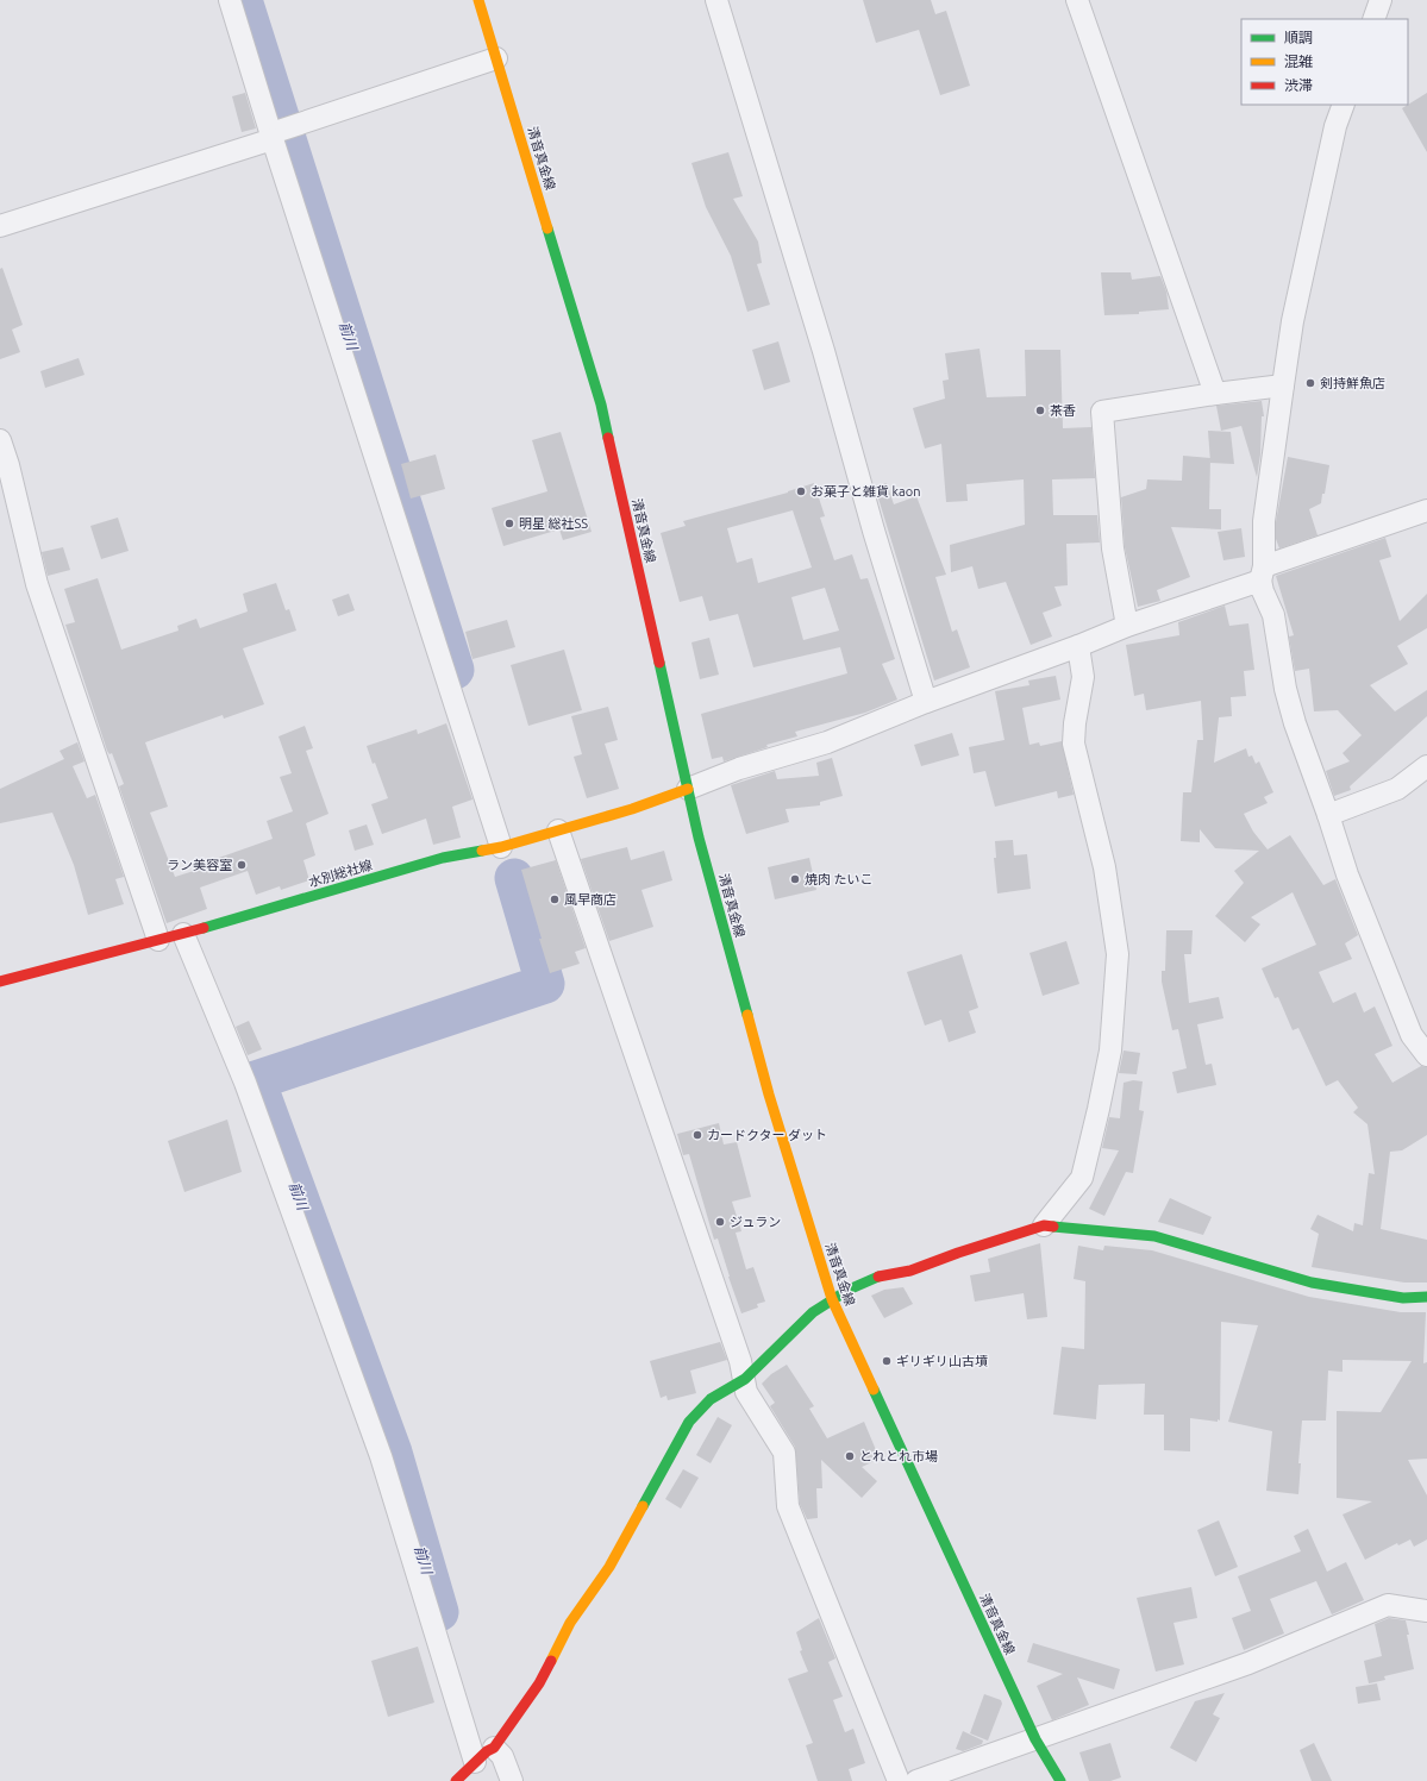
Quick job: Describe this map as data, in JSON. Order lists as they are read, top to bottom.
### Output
{
  "streets": {
    "main road": ["清音真金線", "水別総社線"]
  },
  "crossings": [
    ["清音真金線", "水別総社線"]
  ],
  "water": ["前川"],
  "places": [
    "剣持鮮魚店",
    "茶香",
    "お菓子と雑貨 kaon",
    "明星 総社SS",
    "ラン美容室",
    "焼肉 たいこ",
    "風早商店",
    "カードクター ダット",
    "ジュラン",
    "ギリギリ山古墳",
    "とれとれ市場"
  ],
  "legend": ["順調", "混雑", "渋滞"]
}
